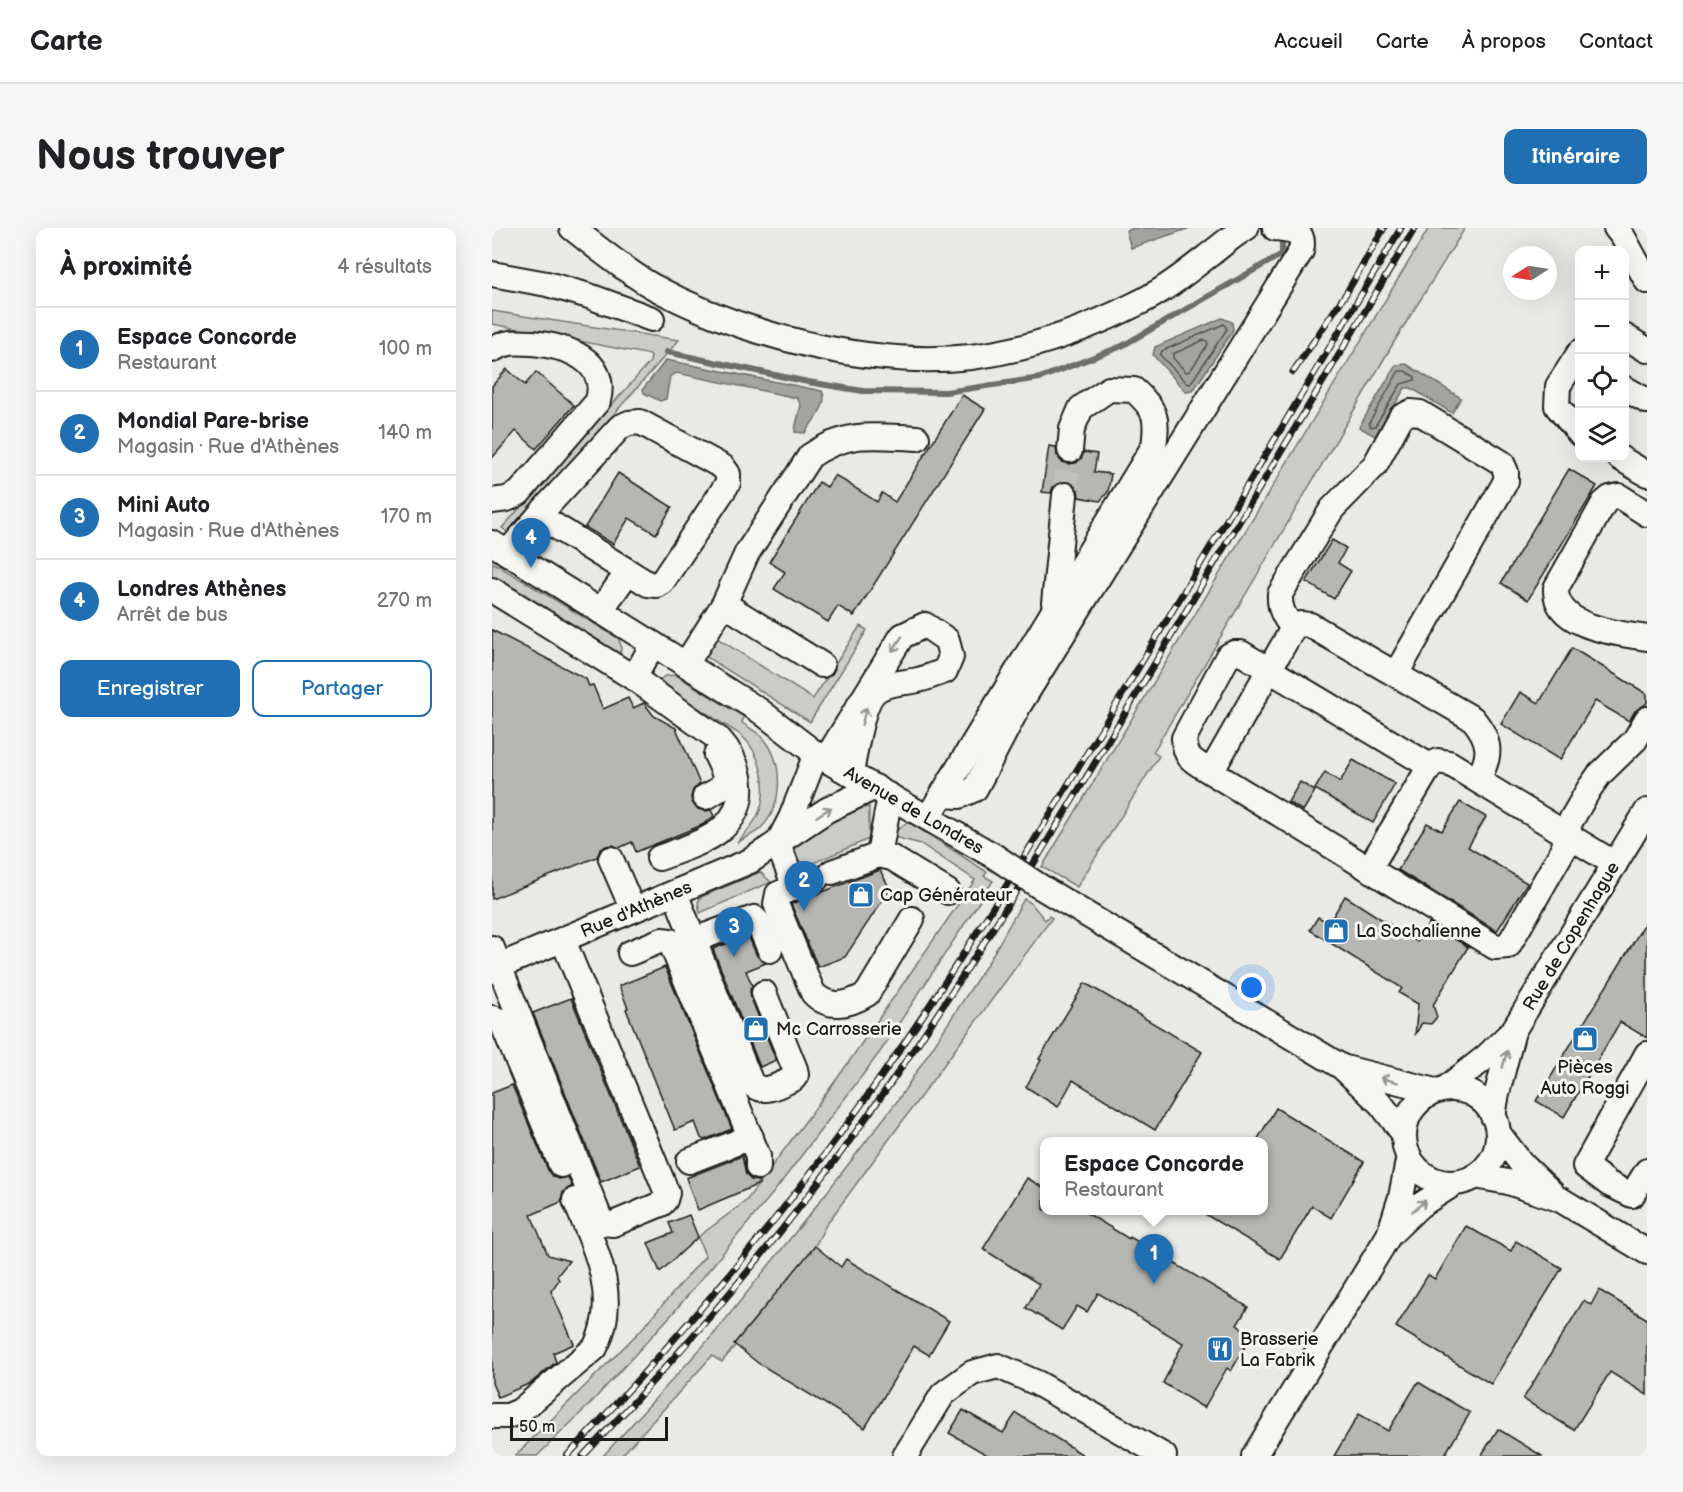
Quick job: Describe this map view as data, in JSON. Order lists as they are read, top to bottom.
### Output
{
  "streets": {
    "street": ["Avenue de Londres", "Rue d'Athènes", "Rue de Copenhague"]
  },
  "crossings": [
    ["Avenue de Londres", "Rue d'Athènes"],
    ["Avenue de Londres", "Rue de Copenhague"]
  ],
  "places": {
    "shop": [
      "Cap Générateur",
      "La Sochalienne",
      "Mc Carrosserie",
      "Pièces Auto Roggi"
    ],
    "restaurant": ["Brasserie La Fabrik"]
  },
  "scale_bar": "50 m",
  "north": "left",
  "page": {
    "header": "Carte",
    "nav": [
      "Accueil",
      "Carte",
      "À propos",
      "Contact"
    ],
    "buttons": [
      "Itinéraire",
      ["Enregistrer", "Partager"]
    ],
    "title": "Nous trouver",
    "heading": ["À proximité", "4 résultats"],
    "map_buttons": ["+", "−"],
    "list": [
      {
        "mark": "1",
        "name": "Espace Concorde",
        "note": "Restaurant",
        "value": "100 m"
      },
      {
        "mark": "2",
        "name": "Mondial Pare-brise",
        "note": "Magasin · Rue d'Athènes",
        "value": "140 m"
      },
      {
        "mark": "3",
        "name": "Mini Auto",
        "note": "Magasin · Rue d'Athènes",
        "value": "170 m"
      },
      {
        "mark": "4",
        "name": "Londres Athènes",
        "note": "Arrêt de bus",
        "value": "270 m"
      }
    ],
    "pins": [
      "4",
      "2",
      "3",
      "1"
    ],
    "popup": ["Espace Concorde", "Restaurant"],
    "scale": "50 m"
  }
}
